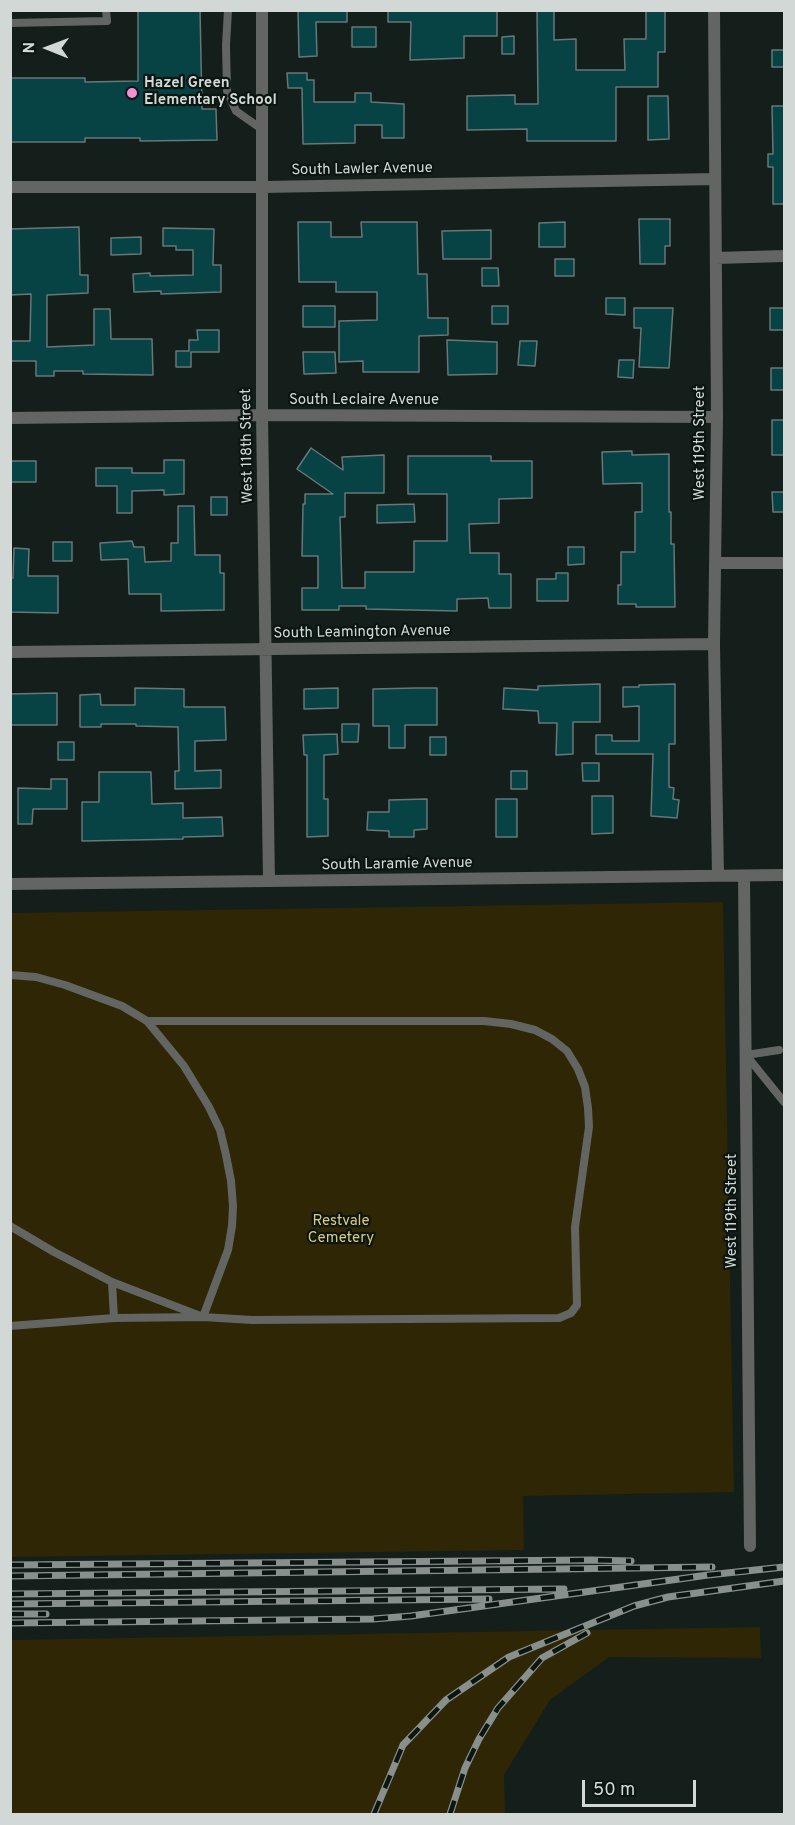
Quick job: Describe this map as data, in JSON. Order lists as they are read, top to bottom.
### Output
{
  "streets": {
    "street": [
      "South Lawler Avenue",
      "South Leclaire Avenue",
      "West 119th Street",
      "West 118th Street",
      "South Leamington Avenue",
      "South Laramie Avenue"
    ]
  },
  "crossings": [
    ["South Lawler Avenue", "West 119th Street"],
    ["South Lawler Avenue", "West 118th Street"],
    ["South Leclaire Avenue", "West 119th Street"],
    ["South Leclaire Avenue", "West 118th Street"],
    ["West 119th Street", "South Leamington Avenue"],
    ["West 119th Street", "South Laramie Avenue"],
    ["West 118th Street", "South Leamington Avenue"],
    ["West 118th Street", "South Laramie Avenue"]
  ],
  "parks": ["Restvale Cemetery"],
  "places": ["Hazel Green Elementary School"],
  "scale_bar": "50 m",
  "north": "left"
}
